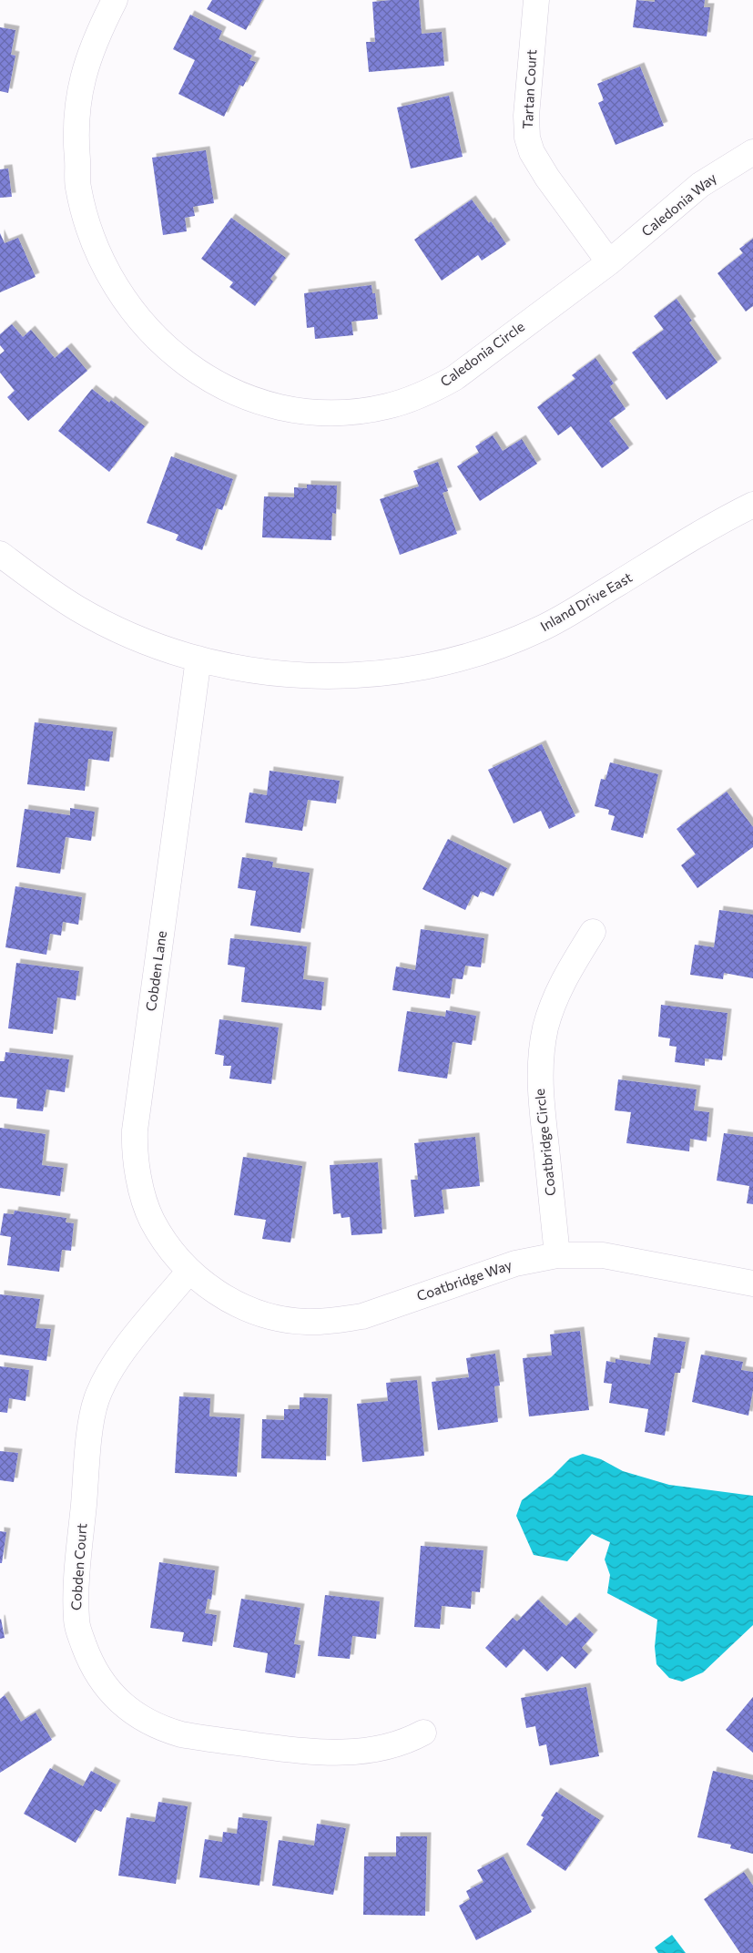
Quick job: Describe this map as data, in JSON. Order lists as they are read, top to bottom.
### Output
{
  "streets": {
    "street": [
      "Tartan Court",
      "Caledonia Way",
      "Caledonia Circle",
      "Inland Drive East",
      "Cobden Lane",
      "Coatbridge Circle",
      "Coatbridge Way",
      "Cobden Court"
    ]
  },
  "crossings": [
    ["Tartan Court", "Caledonia Way"],
    ["Tartan Court", "Caledonia Circle"],
    ["Caledonia Way", "Caledonia Circle"],
    ["Inland Drive East", "Cobden Lane"],
    ["Cobden Lane", "Coatbridge Way"],
    ["Cobden Lane", "Cobden Court"],
    ["Coatbridge Circle", "Coatbridge Way"],
    ["Coatbridge Way", "Cobden Court"]
  ]
}
